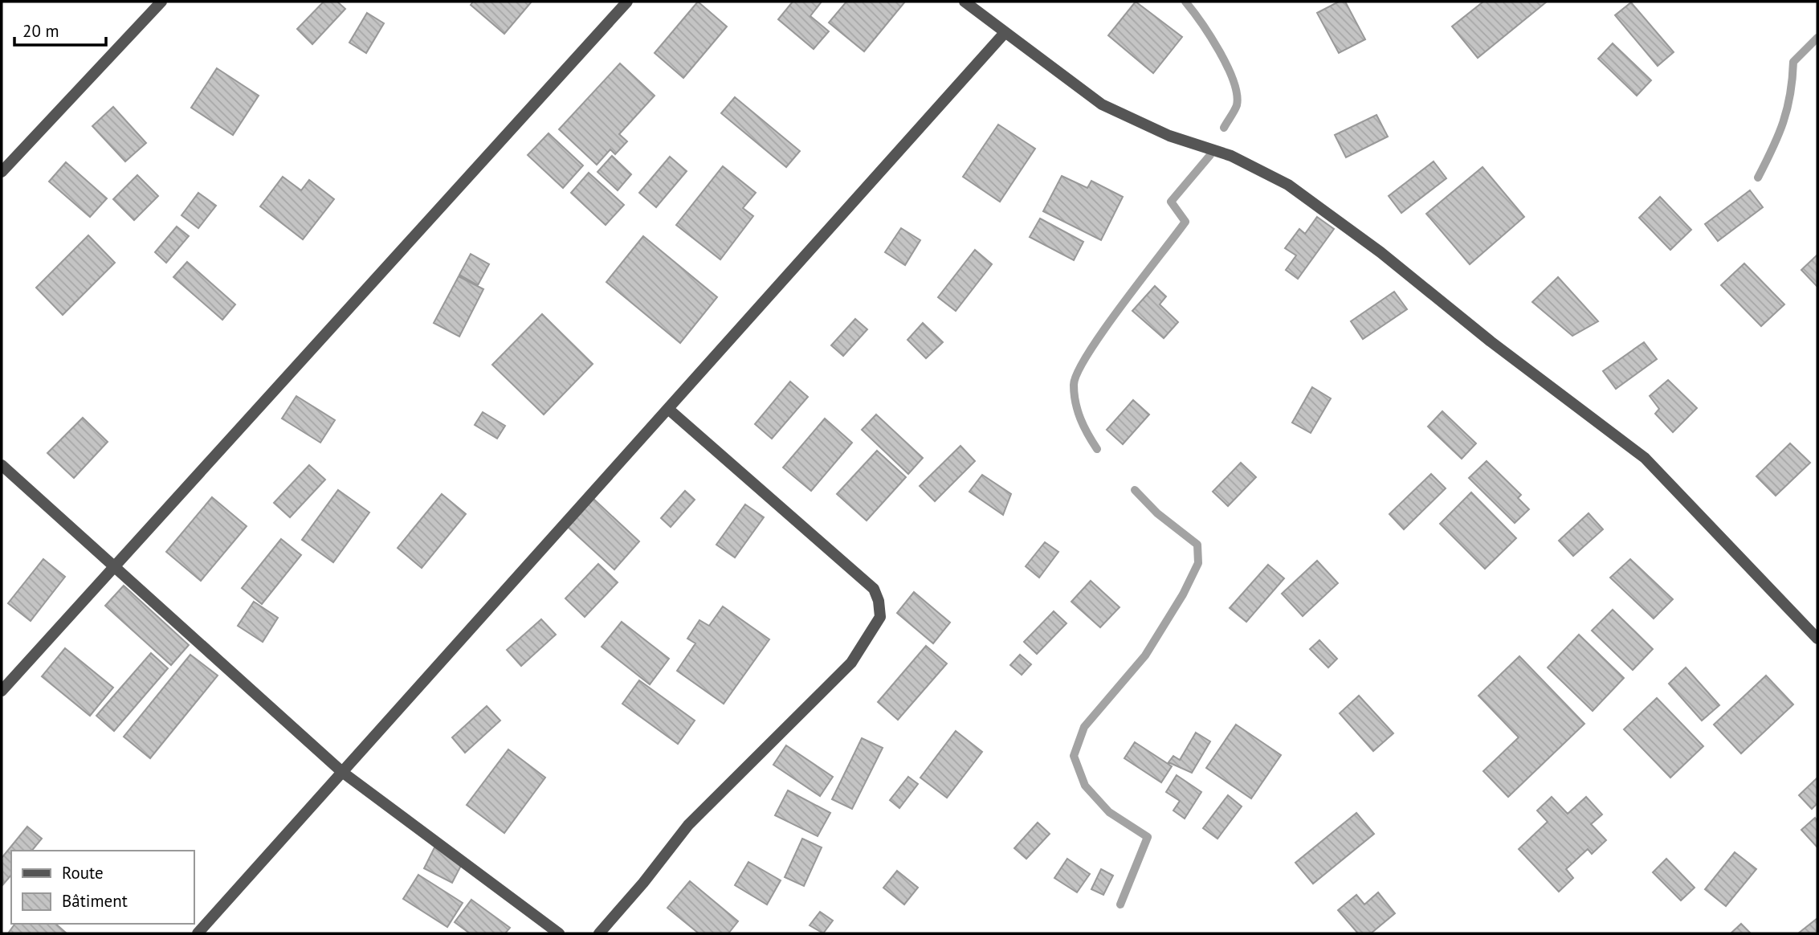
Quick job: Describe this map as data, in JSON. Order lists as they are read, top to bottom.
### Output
{
  "legend": ["Route", "Bâtiment"],
  "scale_bar": "20 m"
}
